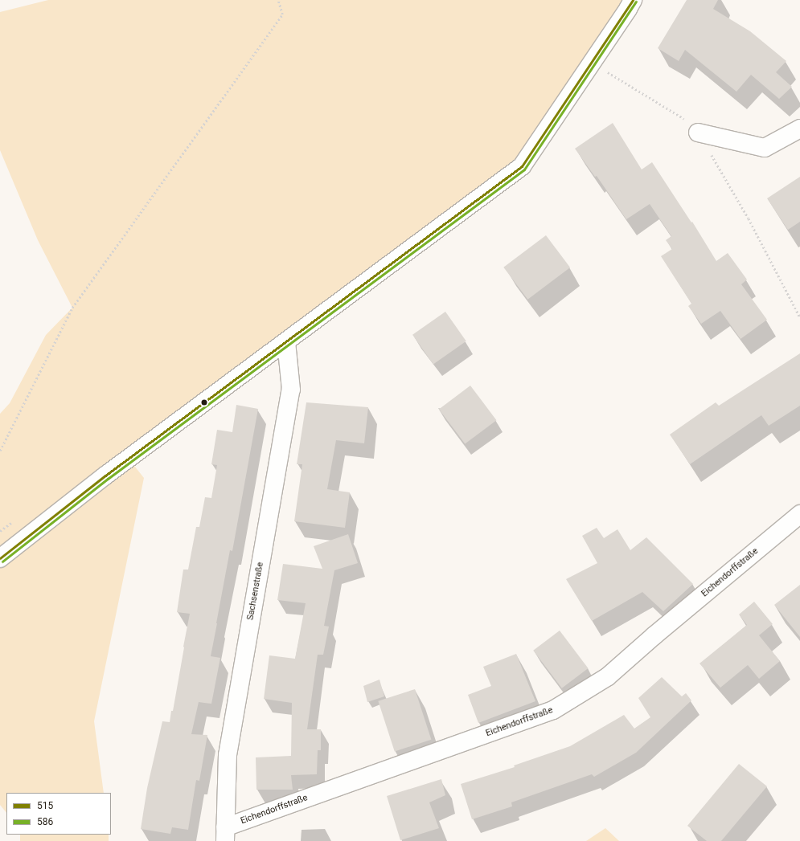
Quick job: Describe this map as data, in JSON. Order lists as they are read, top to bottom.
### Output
{
  "streets": {
    "street": ["Eichendorffstraße", "Sachsenstraße"]
  },
  "crossings": [
    ["Eichendorffstraße", "Sachsenstraße"]
  ],
  "lines": ["transit line 515", "transit line 586"],
  "legend": ["515", "586"]
}
